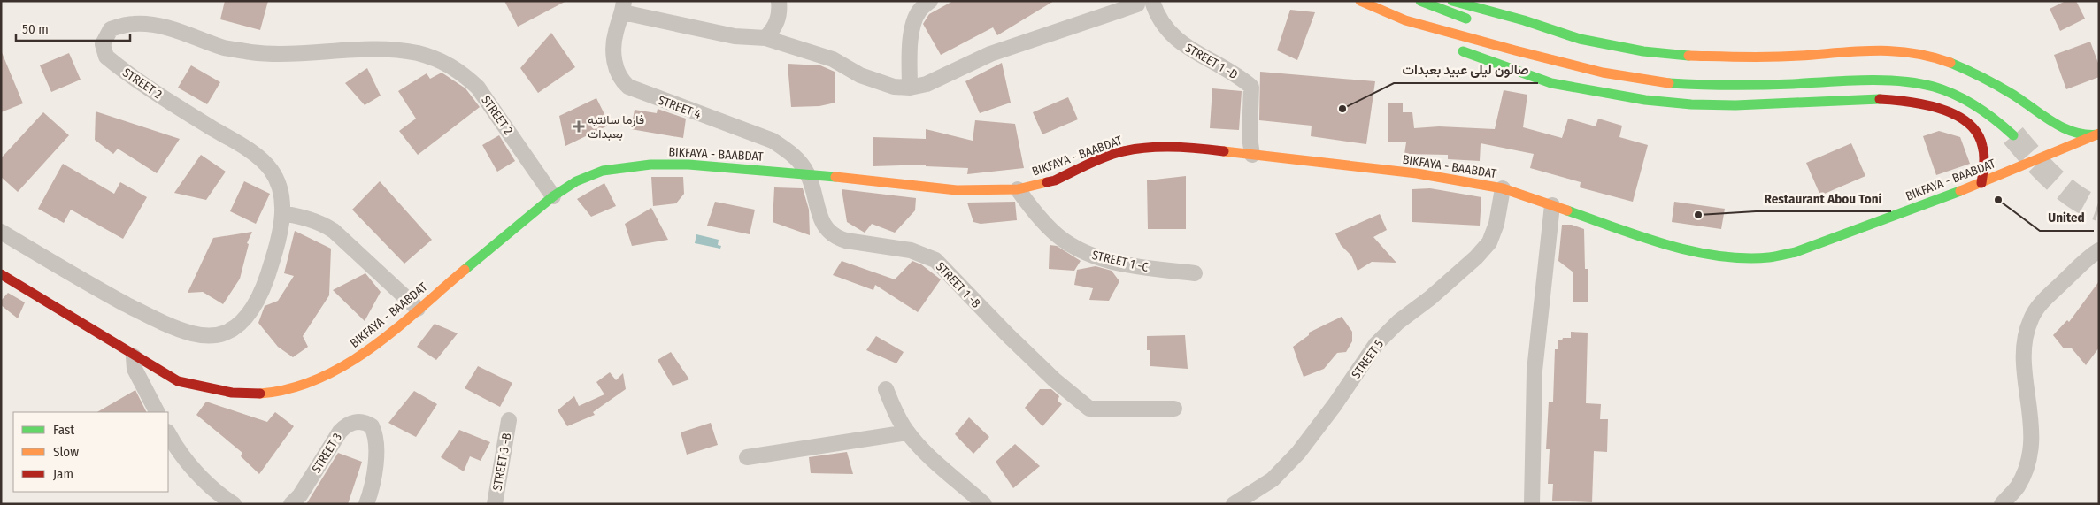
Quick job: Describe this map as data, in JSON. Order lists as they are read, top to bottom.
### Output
{
  "streets": {
    "main road": ["BIKFAYA - BAABDAT"],
    "street": [
      "STREET 1 -D",
      "STREET 2",
      "STREET 4",
      "STREET 1 -C",
      "STREET 1 -B",
      "STREET 5",
      "STREET 3",
      "STREET 3 -B"
    ]
  },
  "crossings": [
    ["STREET 1 -D", "BIKFAYA - BAABDAT"],
    ["STREET 2", "BIKFAYA - BAABDAT"],
    ["STREET 4", "BIKFAYA - BAABDAT"],
    ["STREET 4", "STREET 1 -B"],
    ["BIKFAYA - BAABDAT", "STREET 1 -C"],
    ["BIKFAYA - BAABDAT", "STREET 1 -B"],
    ["BIKFAYA - BAABDAT", "STREET 5"]
  ],
  "places": {
    "other": ["صالون ليلى عبيد بعبدات", "United", "Restaurant Abou Toni"],
    "health": ["فارما سانتيه بعبدات"]
  },
  "legend": ["Fast", "Slow", "Jam"],
  "scale_bar": "50 m"
}
